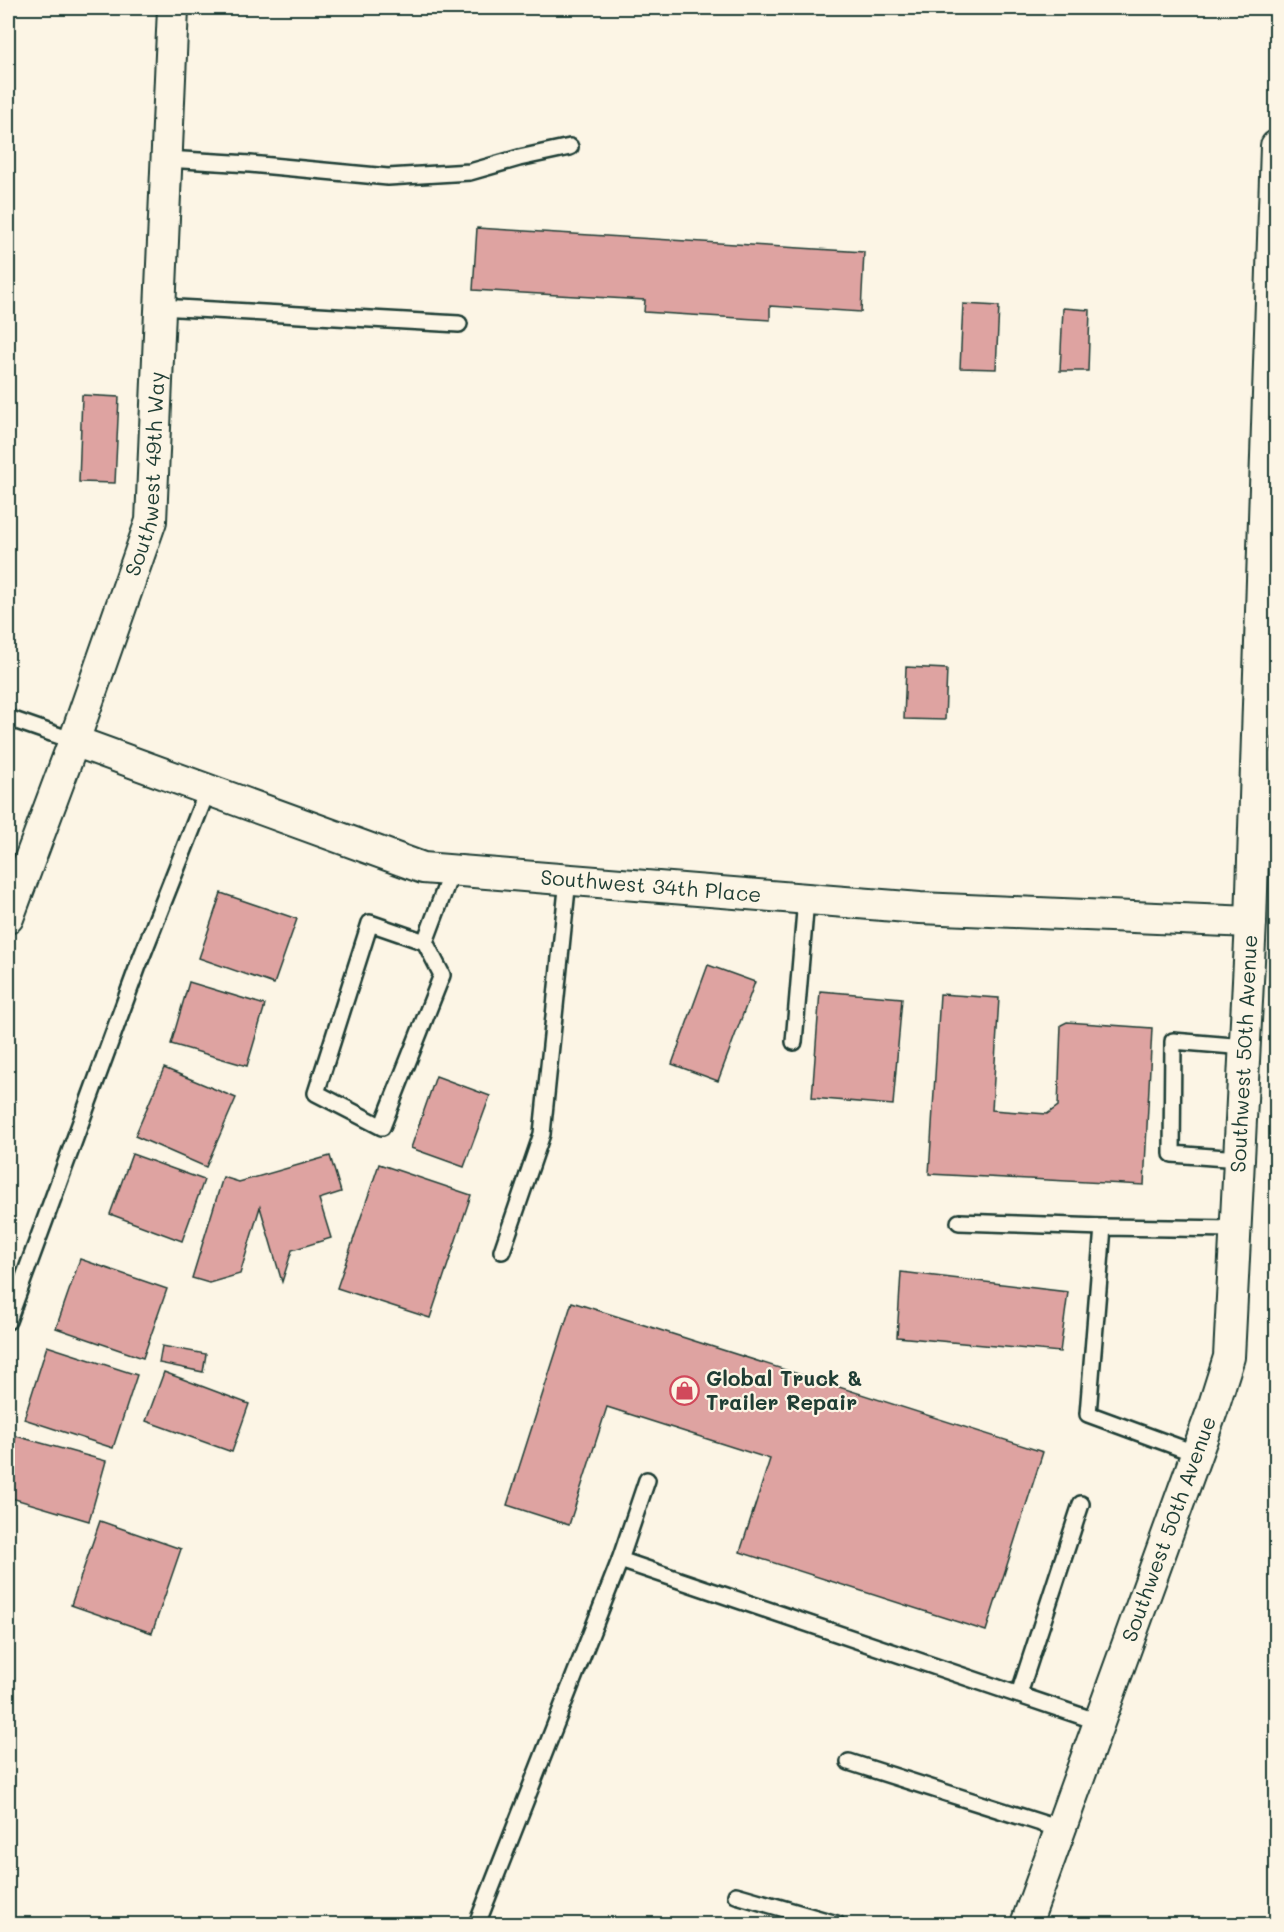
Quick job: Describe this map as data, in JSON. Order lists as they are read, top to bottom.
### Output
{
  "streets": {
    "street": ["Southwest 49th Way", "Southwest 34th Place", "Southwest 50th Avenue"]
  },
  "crossings": [
    ["Southwest 49th Way", "Southwest 34th Place"],
    ["Southwest 34th Place", "Southwest 50th Avenue"]
  ],
  "places": {
    "shop": ["Global Truck & Trailer Repair"]
  }
}
